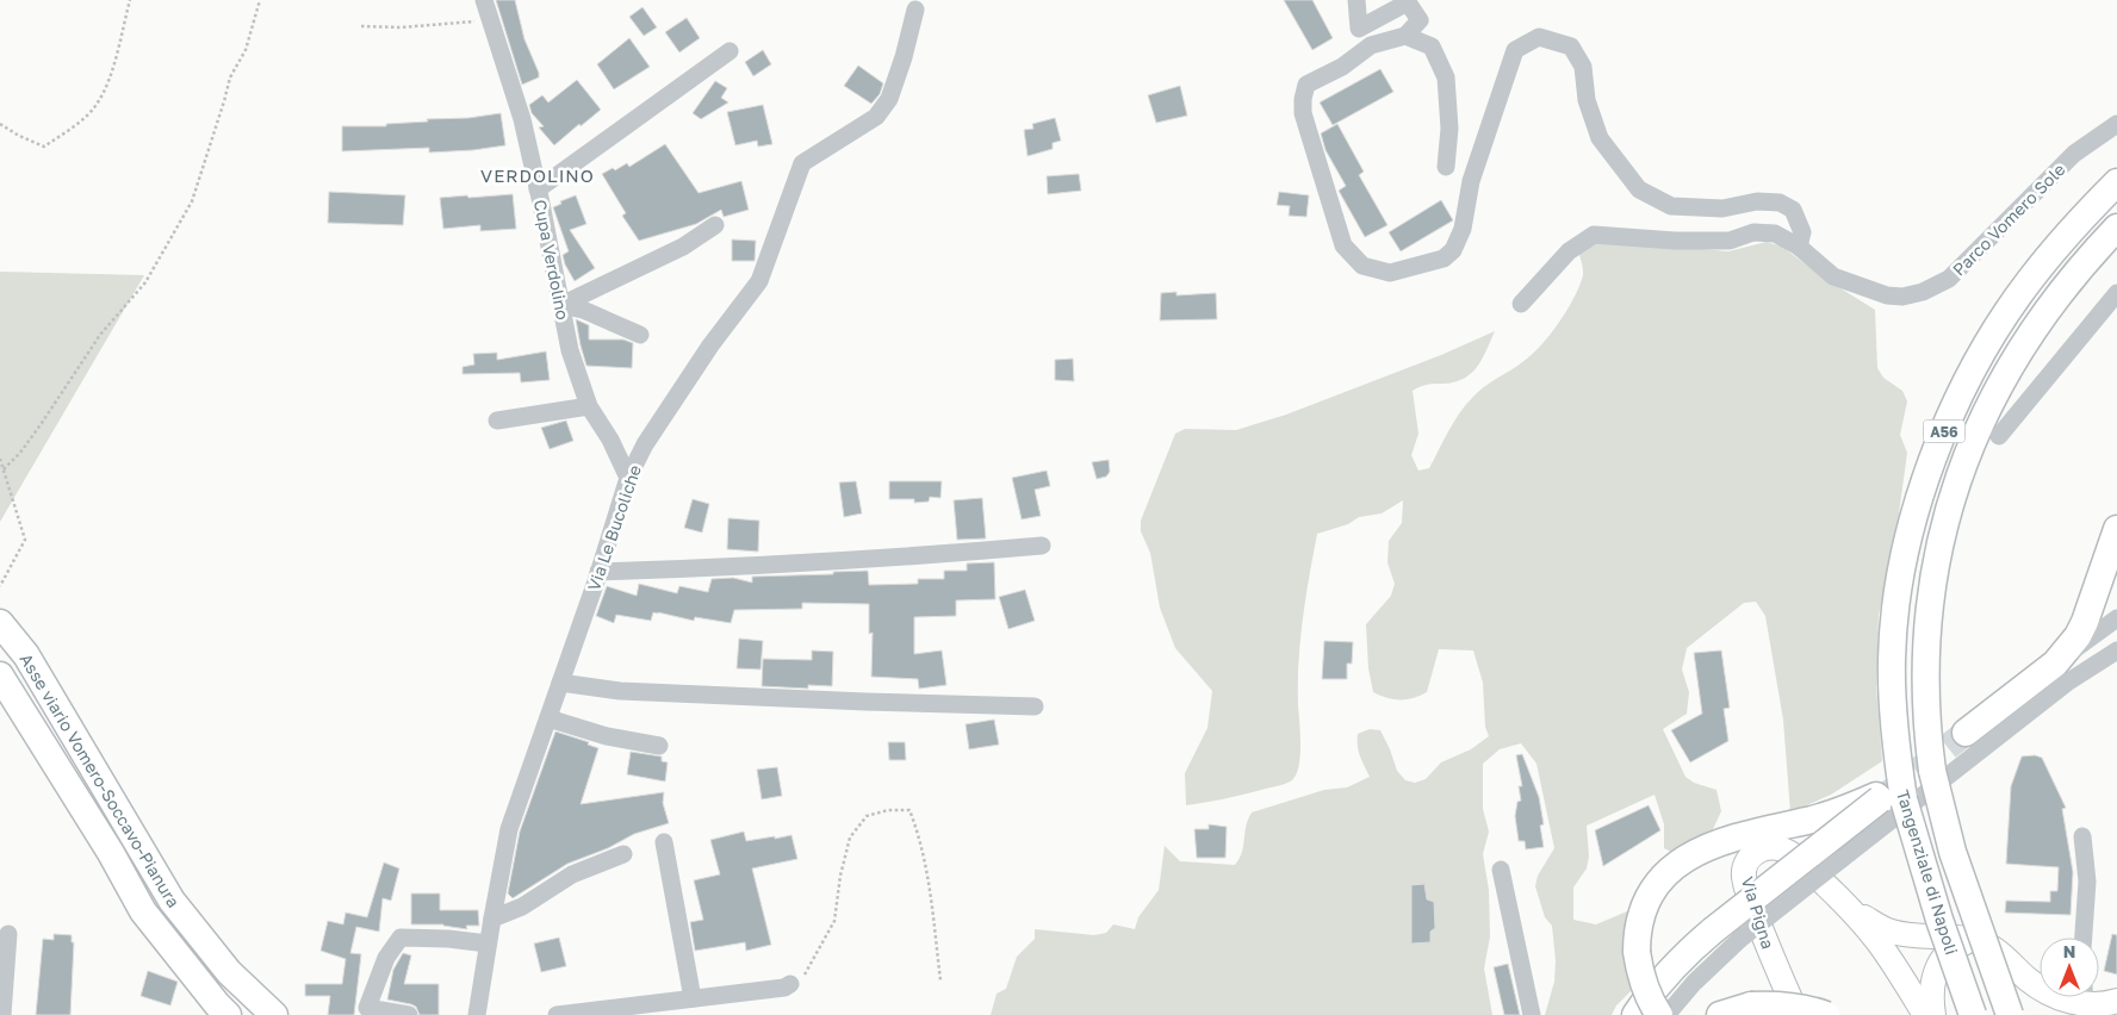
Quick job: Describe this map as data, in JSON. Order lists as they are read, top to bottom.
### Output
{
  "streets": {
    "highway": ["A56", "Asse viario Vomero-Soccavo-Pianura", "Tangenziale di Napoli"],
    "main road": ["Via Pigna"],
    "street": ["Parco Vomero Sole", "Cupa Verdolino", "Via Le Bucoliche"]
  },
  "crossings": [
    ["Cupa Verdolino", "Via Le Bucoliche"]
  ],
  "districts": ["VERDOLINO"],
  "north": "top"
}
